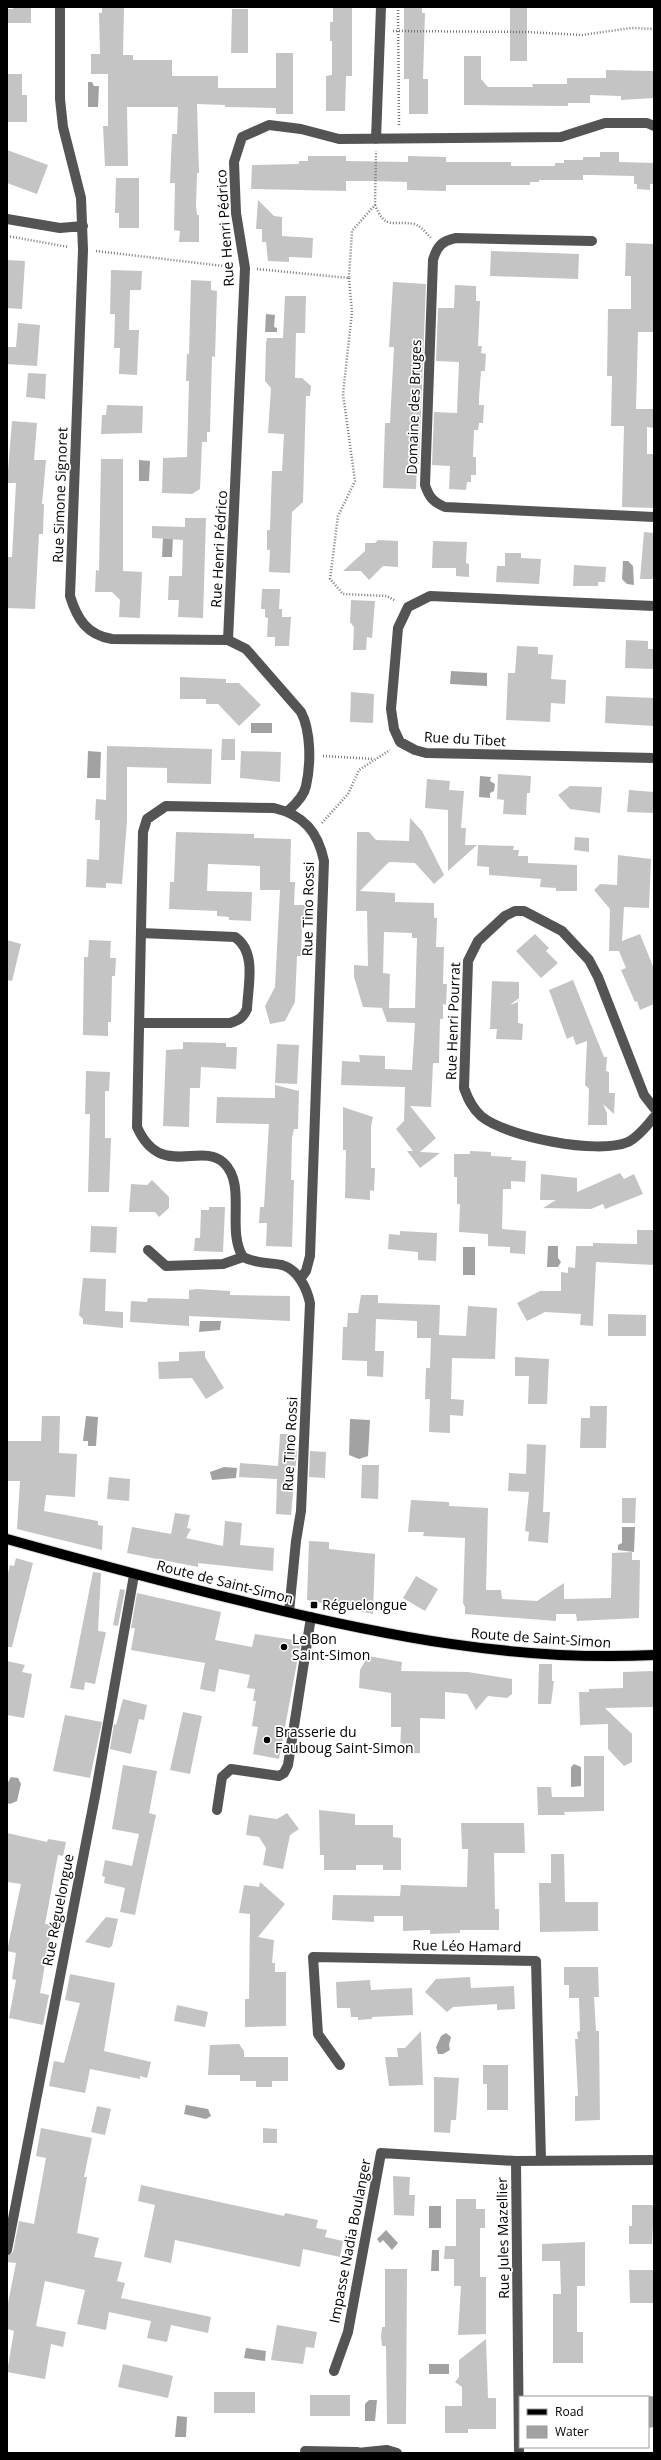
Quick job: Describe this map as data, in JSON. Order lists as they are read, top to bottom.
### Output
{
  "streets": {
    "main road": ["Route de Saint-Simon"],
    "street": [
      "Rue Henri Pédrico",
      "Domaine des Bruges",
      "Rue Simone Signoret",
      "Rue du Tibet",
      "Rue Tino Rossi",
      "Rue Henri Pourrat",
      "Rue Réguelongue",
      "Rue Léo Hamard",
      "Rue Jules Mazellier",
      "Impasse Nadia Boulanger"
    ]
  },
  "crossings": [
    ["Rue Henri Pédrico", "Rue Simone Signoret"],
    ["Rue Simone Signoret", "Rue Tino Rossi"],
    ["Rue Tino Rossi", "Route de Saint-Simon"],
    ["Route de Saint-Simon", "Rue Réguelongue"],
    ["Rue Léo Hamard", "Rue Jules Mazellier"],
    ["Rue Jules Mazellier", "Impasse Nadia Boulanger"]
  ],
  "places": {
    "transit": ["Réguelongue"],
    "other": ["Le Bon Saint-Simon", "Brasserie du Fauboug Saint-Simon"]
  },
  "legend": ["Road", "Water"]
}
